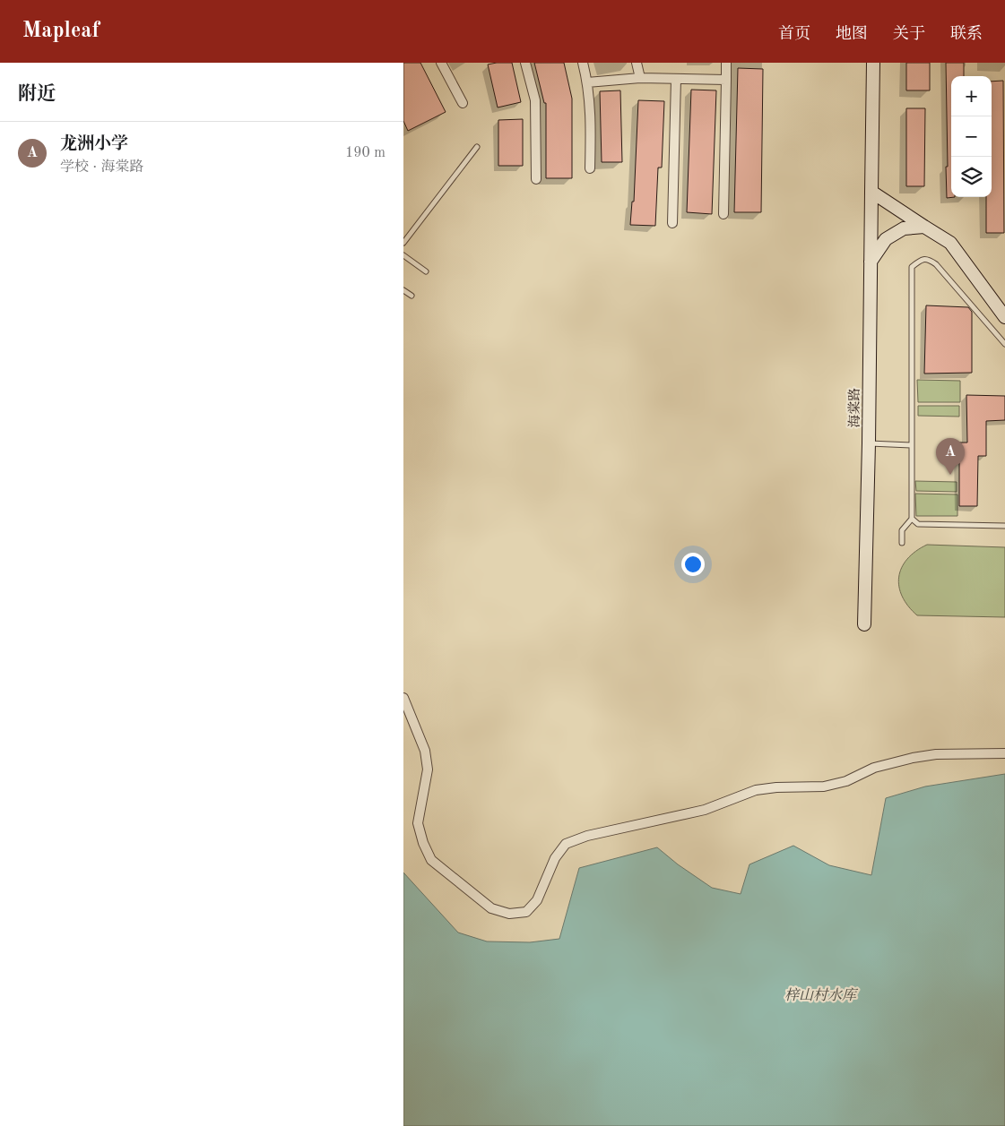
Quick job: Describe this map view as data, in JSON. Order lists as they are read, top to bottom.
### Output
{
  "streets": {
    "street": ["海棠路"]
  },
  "water": ["梓山村水库"],
  "page": {
    "header": "Mapleaf",
    "nav": [
      "首页",
      "地图",
      "关于",
      "联系"
    ],
    "heading": "附近",
    "map_buttons": ["+", "−"],
    "list": [
      {
        "mark": "A",
        "name": "龙洲小学",
        "note": "学校 · 海棠路",
        "value": "190 m"
      }
    ],
    "pins": "A"
  }
}
